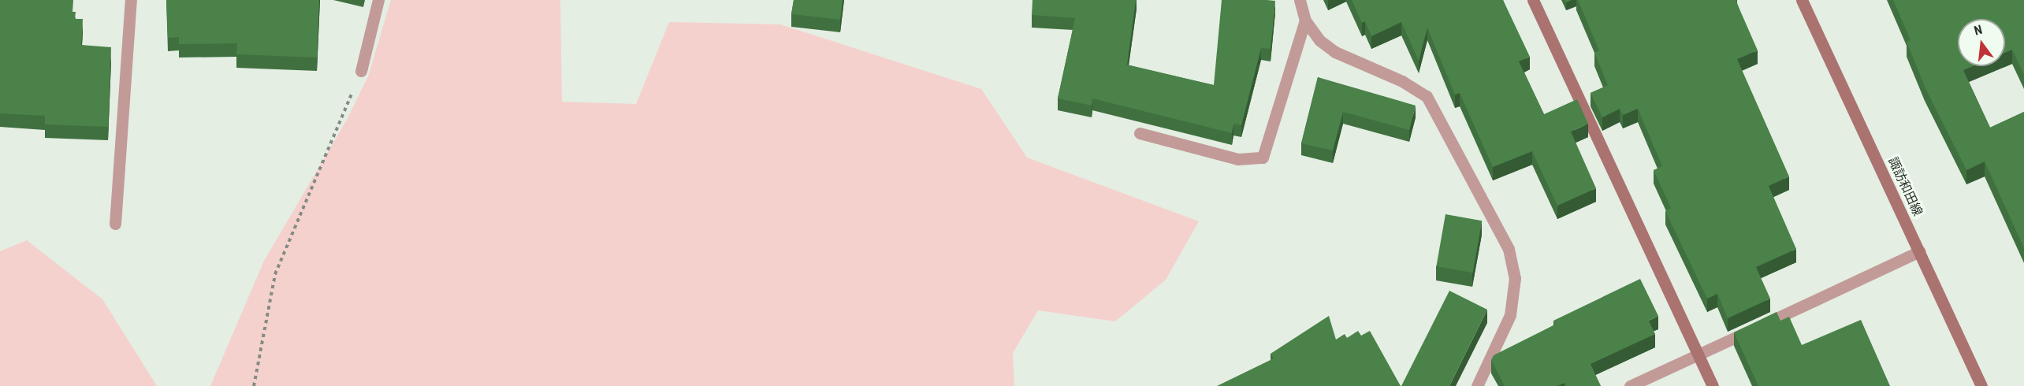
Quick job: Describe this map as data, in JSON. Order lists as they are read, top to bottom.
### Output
{
  "streets": {
    "street": ["諏訪和田線"]
  },
  "north": "top"
}
